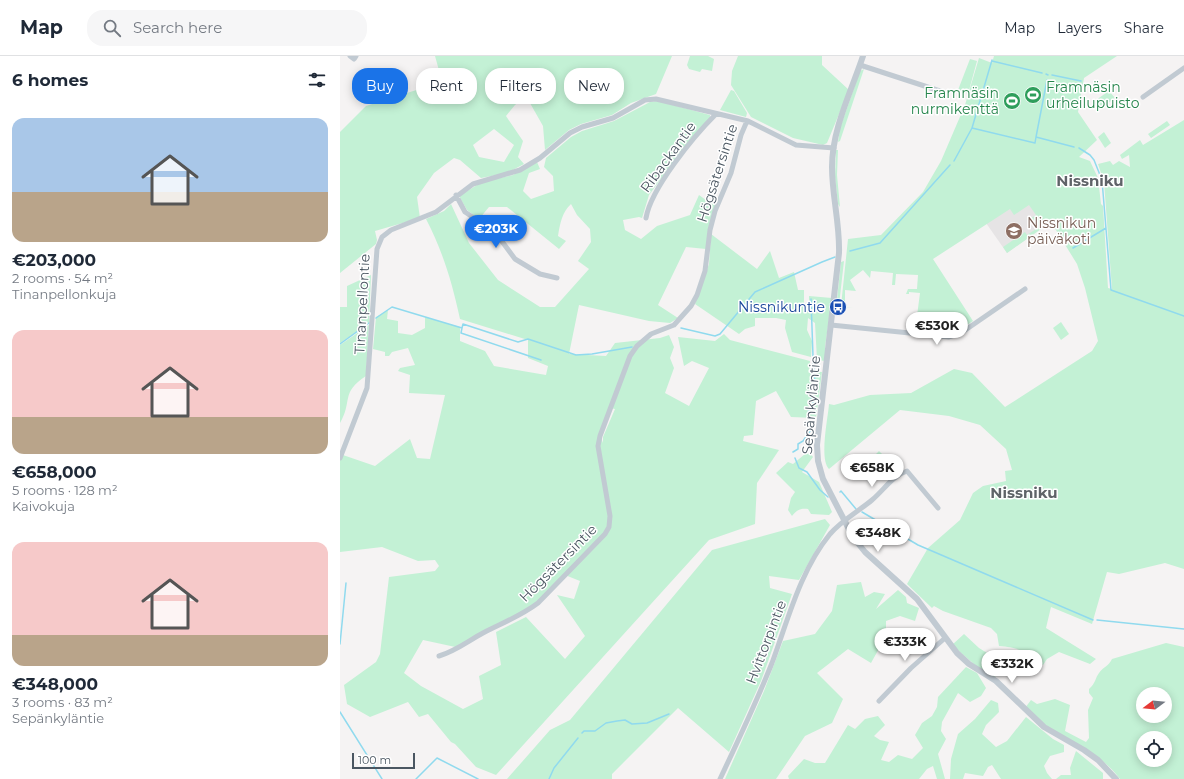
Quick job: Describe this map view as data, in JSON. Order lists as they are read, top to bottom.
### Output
{
  "streets": {
    "street": [
      "Ribackantie",
      "Högsätersintie",
      "Tinanpellontie",
      "Sepänkyläntie",
      "Hvittorpintie"
    ]
  },
  "crossings": [
    ["Ribackantie", "Tinanpellontie"],
    ["Sepänkyläntie", "Hvittorpintie"]
  ],
  "districts": ["Nissniku", "Nissniku"],
  "places": {
    "sports": ["Framnäsin urheilupuisto", "Framnäsin nurmikenttä"],
    "school or university": ["Nissnikun päiväkoti"],
    "bus stop": ["Nissnikuntie"]
  },
  "scale_bar": "100 m",
  "north": "left",
  "page": {
    "header": "Map",
    "search": "Search here",
    "nav": ["Map", "Layers", "Share"],
    "heading": "6 homes",
    "chip": [
      "Buy",
      "Rent",
      "Filters",
      "New"
    ],
    "list": [
      {
        "name": "€203,000",
        "note": "2 rooms · 54 m² · Tinanpellonkuja"
      },
      {
        "name": "€658,000",
        "note": "5 rooms · 128 m² · Kaivokuja"
      },
      {
        "name": "€348,000",
        "note": "3 rooms · 83 m² · Sepänkyläntie"
      }
    ],
    "price": [
      "€203K",
      "€530K",
      "€658K",
      "€348K",
      "€333K",
      "€332K"
    ],
    "scale": "100 m"
  }
}
